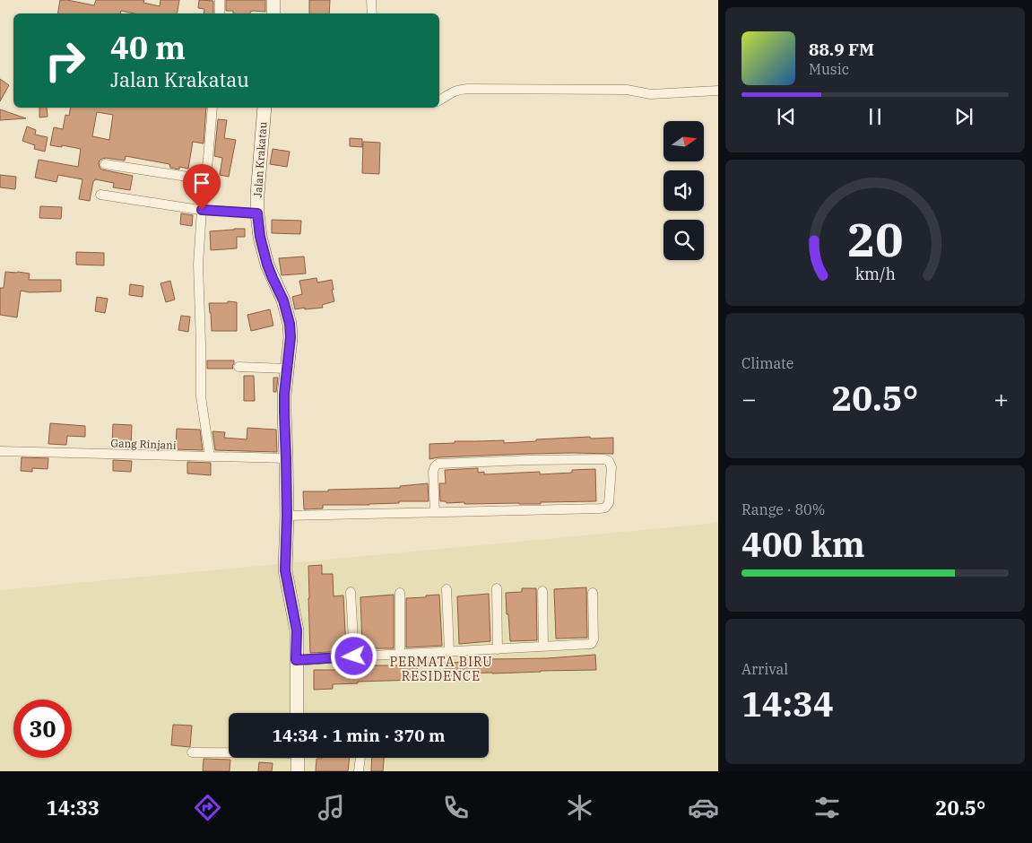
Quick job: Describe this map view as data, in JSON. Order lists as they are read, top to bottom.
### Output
{
  "streets": {
    "street": ["Jalan Krakatau", "Gang Rinjani"]
  },
  "crossings": [
    ["Jalan Krakatau", "Gang Rinjani"]
  ],
  "districts": ["PERMATA BIRU RESIDENCE"],
  "north": "right",
  "page": {
    "turn": ["40 m", "Jalan Krakatau"],
    "song": ["88.9 FM", "Music"],
    "tile": [
      "Climate",
      ["Range · 80%", "400 km"],
      ["Arrival", "14:34"]
    ],
    "heat": ["−", "20.5°", "+"],
    "limit": "30",
    "trip": "14:34 · 1 min · 370 m",
    "tabs": ["14:33", "20.5°"],
    "gauge": ["20", "km/h"]
  }
}
